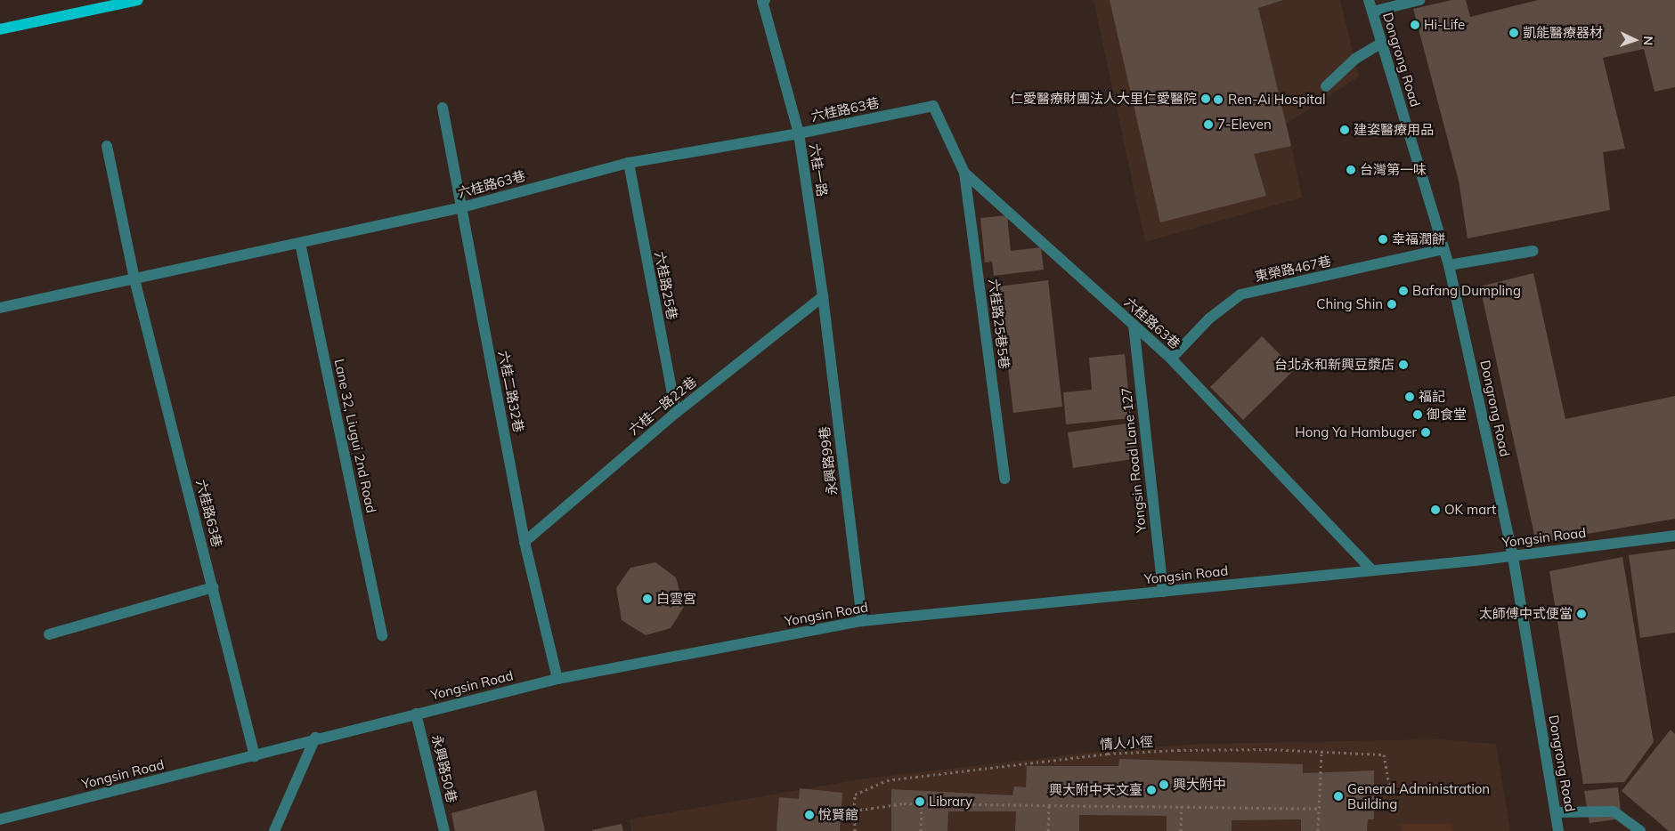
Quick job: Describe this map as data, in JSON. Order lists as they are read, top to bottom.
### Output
{
  "streets": {
    "street": [
      "Dongrong Road",
      "六桂路63巷",
      "六桂一路",
      "東榮路467巷",
      "六桂路25巷",
      "六桂路25巷5巷",
      "六桂二路32巷",
      "六桂一路22巷",
      "Lane 32, Liugui 2nd Road",
      "Yongsin Road Lane 127",
      "永興路99巷",
      "Yongsin Road",
      "永興路50巷"
    ],
    "path": ["情人小徑"]
  },
  "crossings": [
    ["Dongrong Road", "東榮路467巷"],
    ["Dongrong Road", "Yongsin Road"],
    ["六桂路63巷", "六桂一路"],
    ["六桂路63巷", "東榮路467巷"],
    ["六桂路63巷", "六桂路25巷"],
    ["六桂路63巷", "六桂路25巷5巷"],
    ["六桂路63巷", "六桂二路32巷"],
    ["六桂路63巷", "Lane 32, Liugui 2nd Road"],
    ["六桂路63巷", "Yongsin Road Lane 127"],
    ["六桂路63巷", "Yongsin Road"],
    ["六桂一路", "六桂一路22巷"],
    ["六桂一路", "永興路99巷"],
    ["六桂路25巷", "六桂一路22巷"],
    ["六桂二路32巷", "六桂一路22巷"],
    ["六桂二路32巷", "Yongsin Road"],
    ["六桂一路22巷", "永興路99巷"],
    ["Yongsin Road Lane 127", "Yongsin Road"],
    ["永興路99巷", "Yongsin Road"],
    ["Yongsin Road", "永興路50巷"]
  ],
  "places": [
    "Hi-Life",
    "凱能醫療器材",
    "仁愛醫療財團法人大里仁愛醫院",
    "Ren-Ai Hospital",
    "7-Eleven",
    "建姿醫療用品",
    "台灣第一味",
    "幸福潤餅",
    "Bafang Dumpling",
    "Ching Shin",
    "台北永和新興豆漿店",
    "福記",
    "御食堂",
    "Hong Ya Hambuger",
    "OK mart",
    "白雲宮",
    "太師傅中式便當",
    "興大附中",
    "興大附中天文臺",
    "General Administration Building",
    "Library",
    "悅賢館"
  ],
  "north": "right"
}
